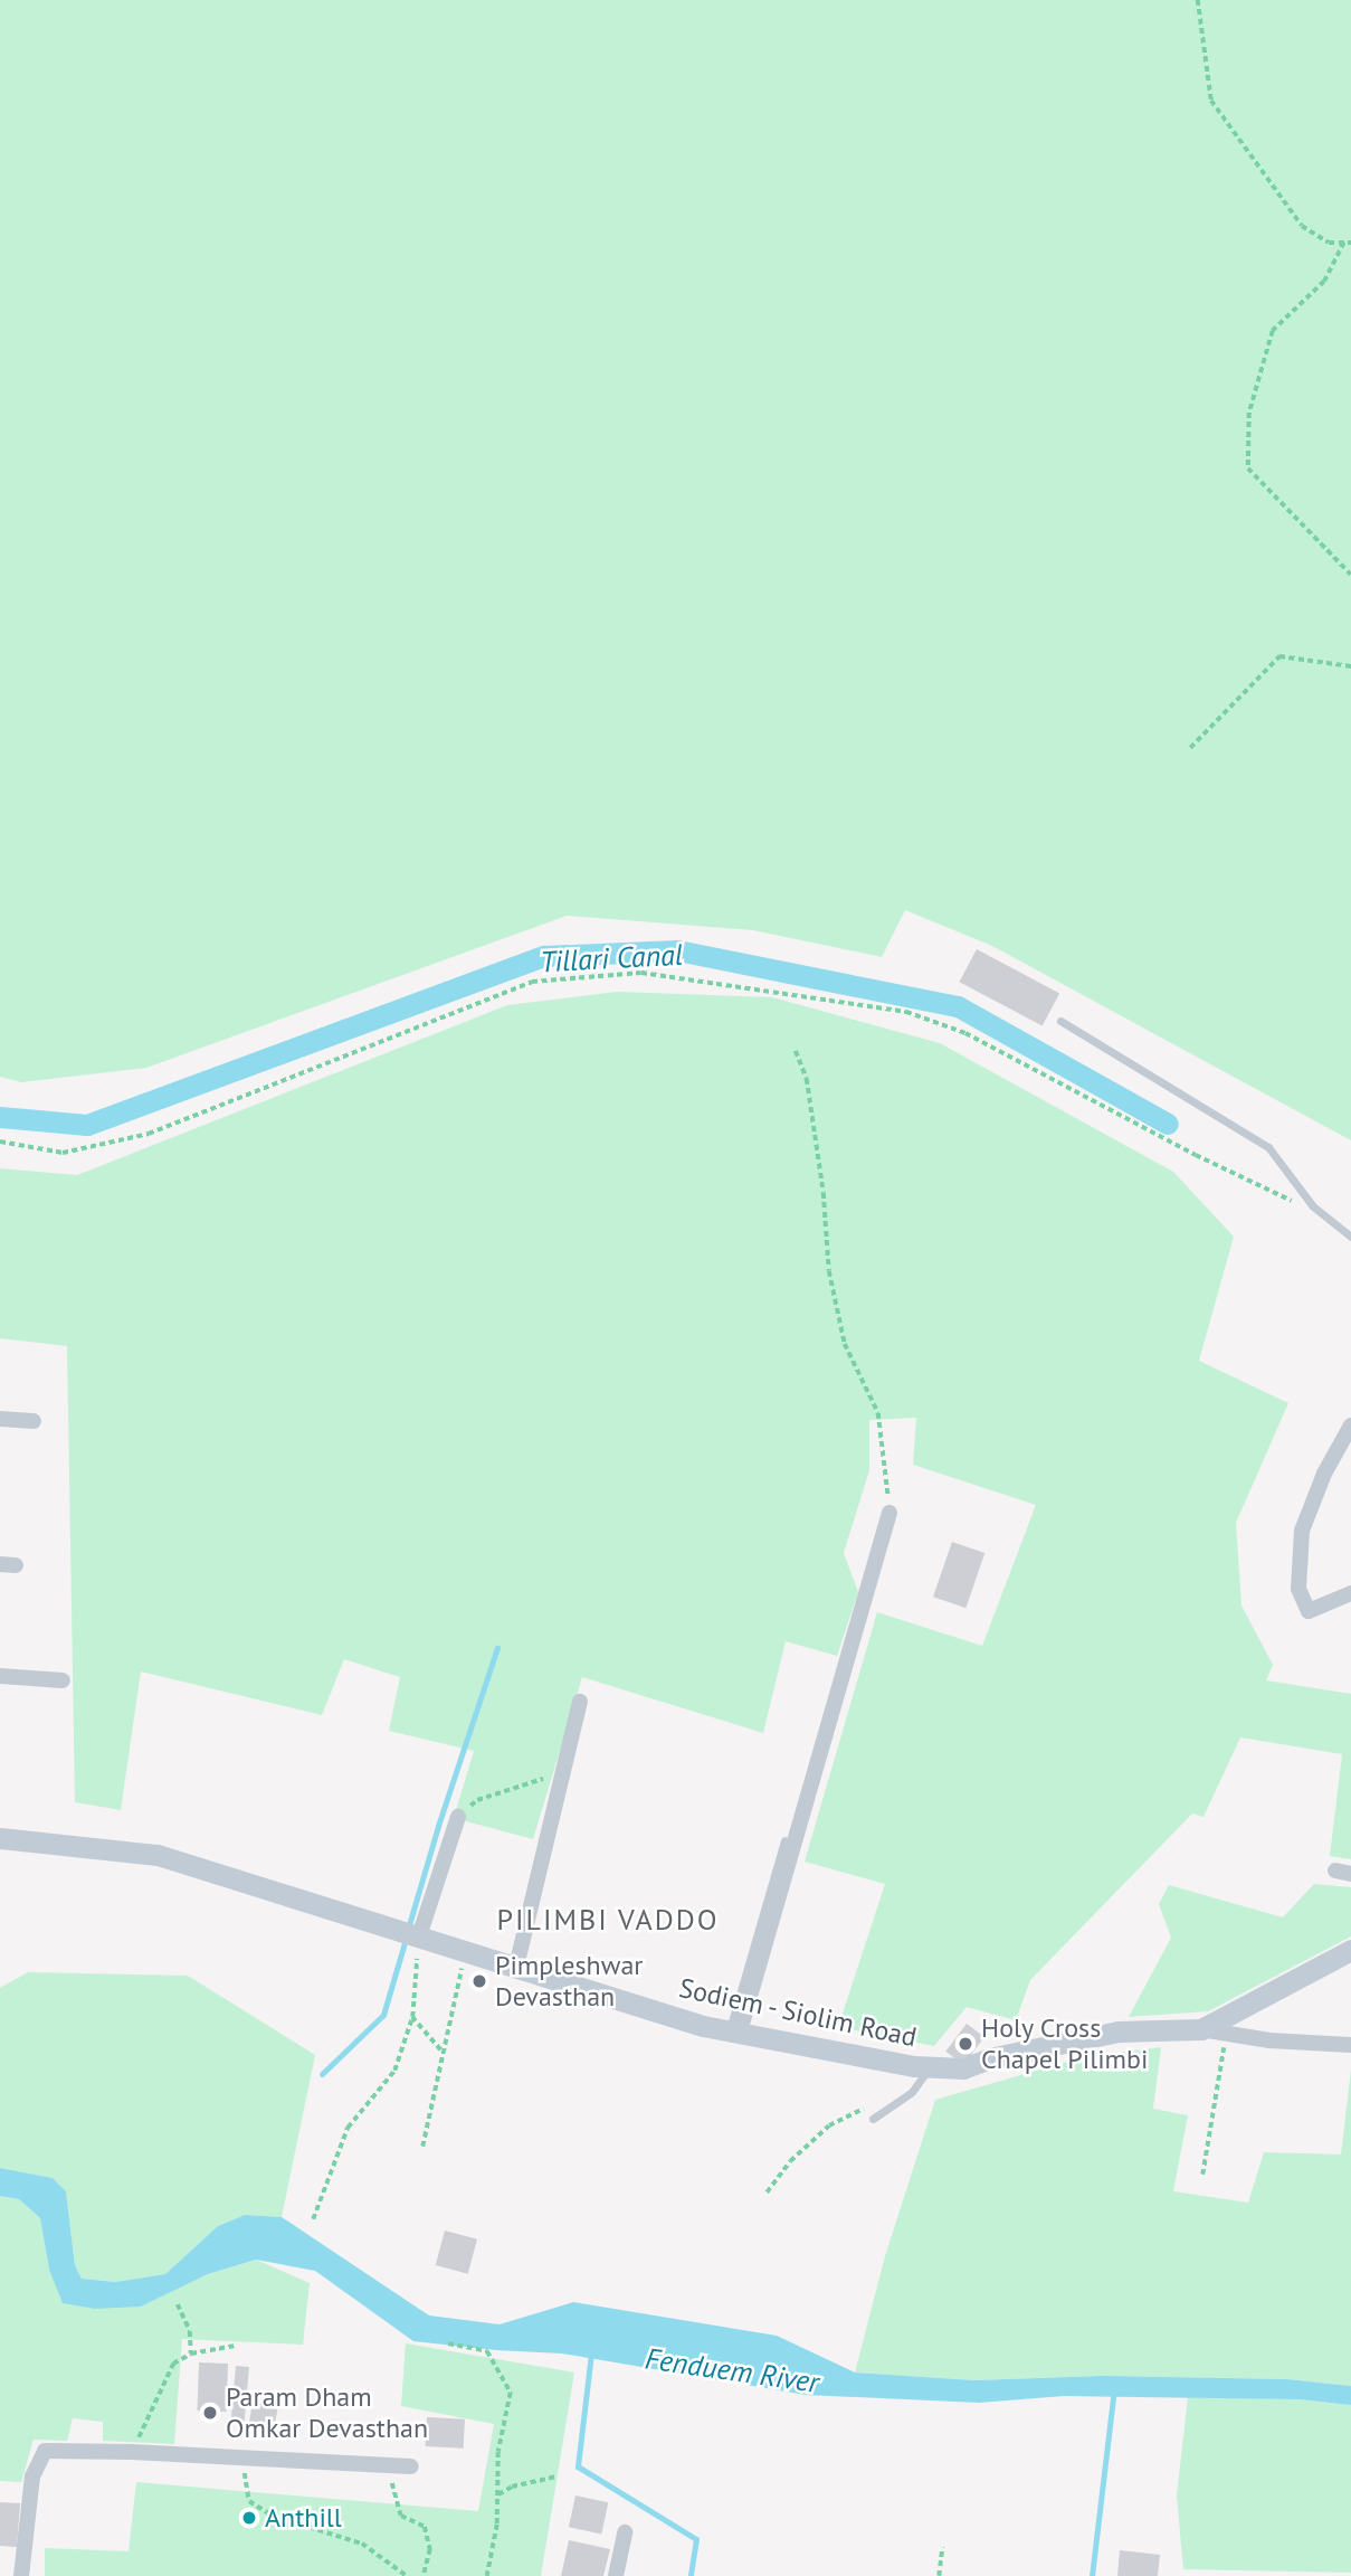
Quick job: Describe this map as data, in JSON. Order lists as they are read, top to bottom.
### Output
{
  "streets": {
    "main road": ["Sodiem - Siolim Road"]
  },
  "districts": ["PILIMBI VADDO"],
  "water": ["Tillari Canal", "Fenduem River"],
  "places": [
    "Pimpleshwar Devasthan",
    "Holy Cross Chapel Pilimbi",
    "Param Dham Omkar Devasthan",
    "Anthill"
  ]
}
